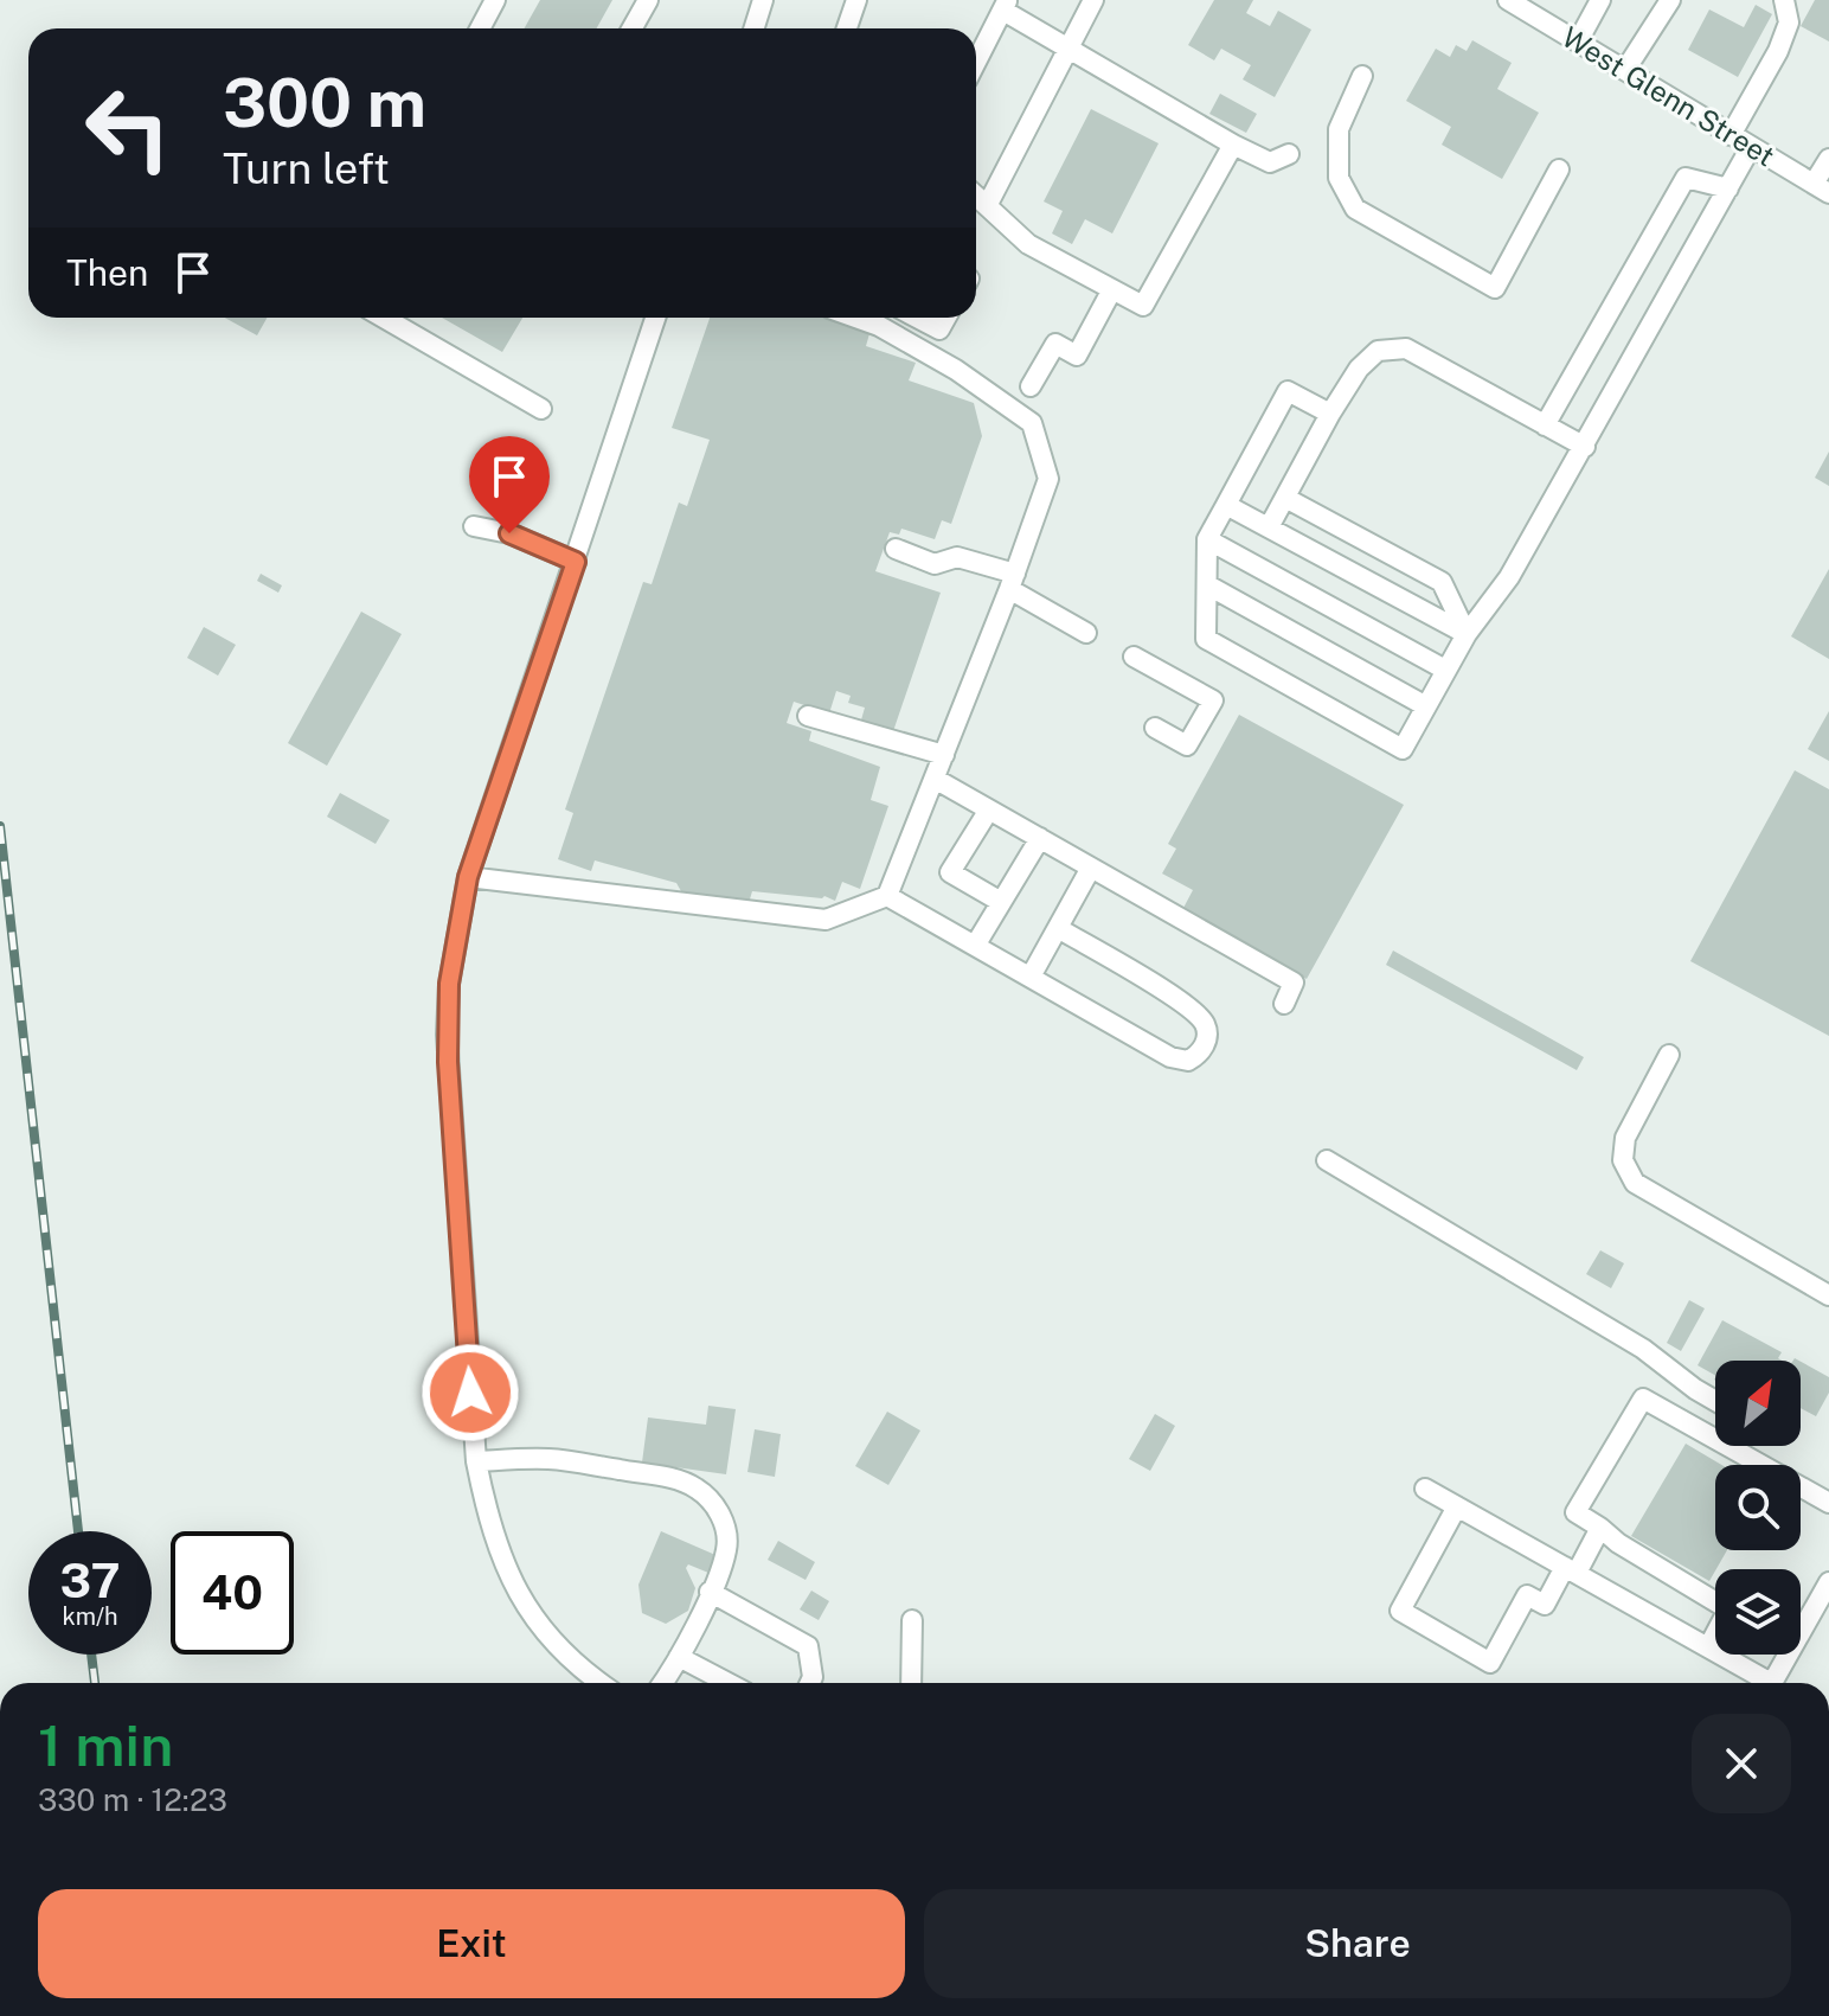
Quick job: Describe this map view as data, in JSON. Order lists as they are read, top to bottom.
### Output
{
  "streets": {
    "street": ["West Glenn Street"]
  },
  "north": "top right",
  "page": {
    "turn": ["300 m", "Turn left"],
    "then": "Then",
    "speed": "37 km/h",
    "limit": "40",
    "heading": ["1 min", "330 m · 12:23"],
    "buttons": ["Exit", "Share"]
  }
}
